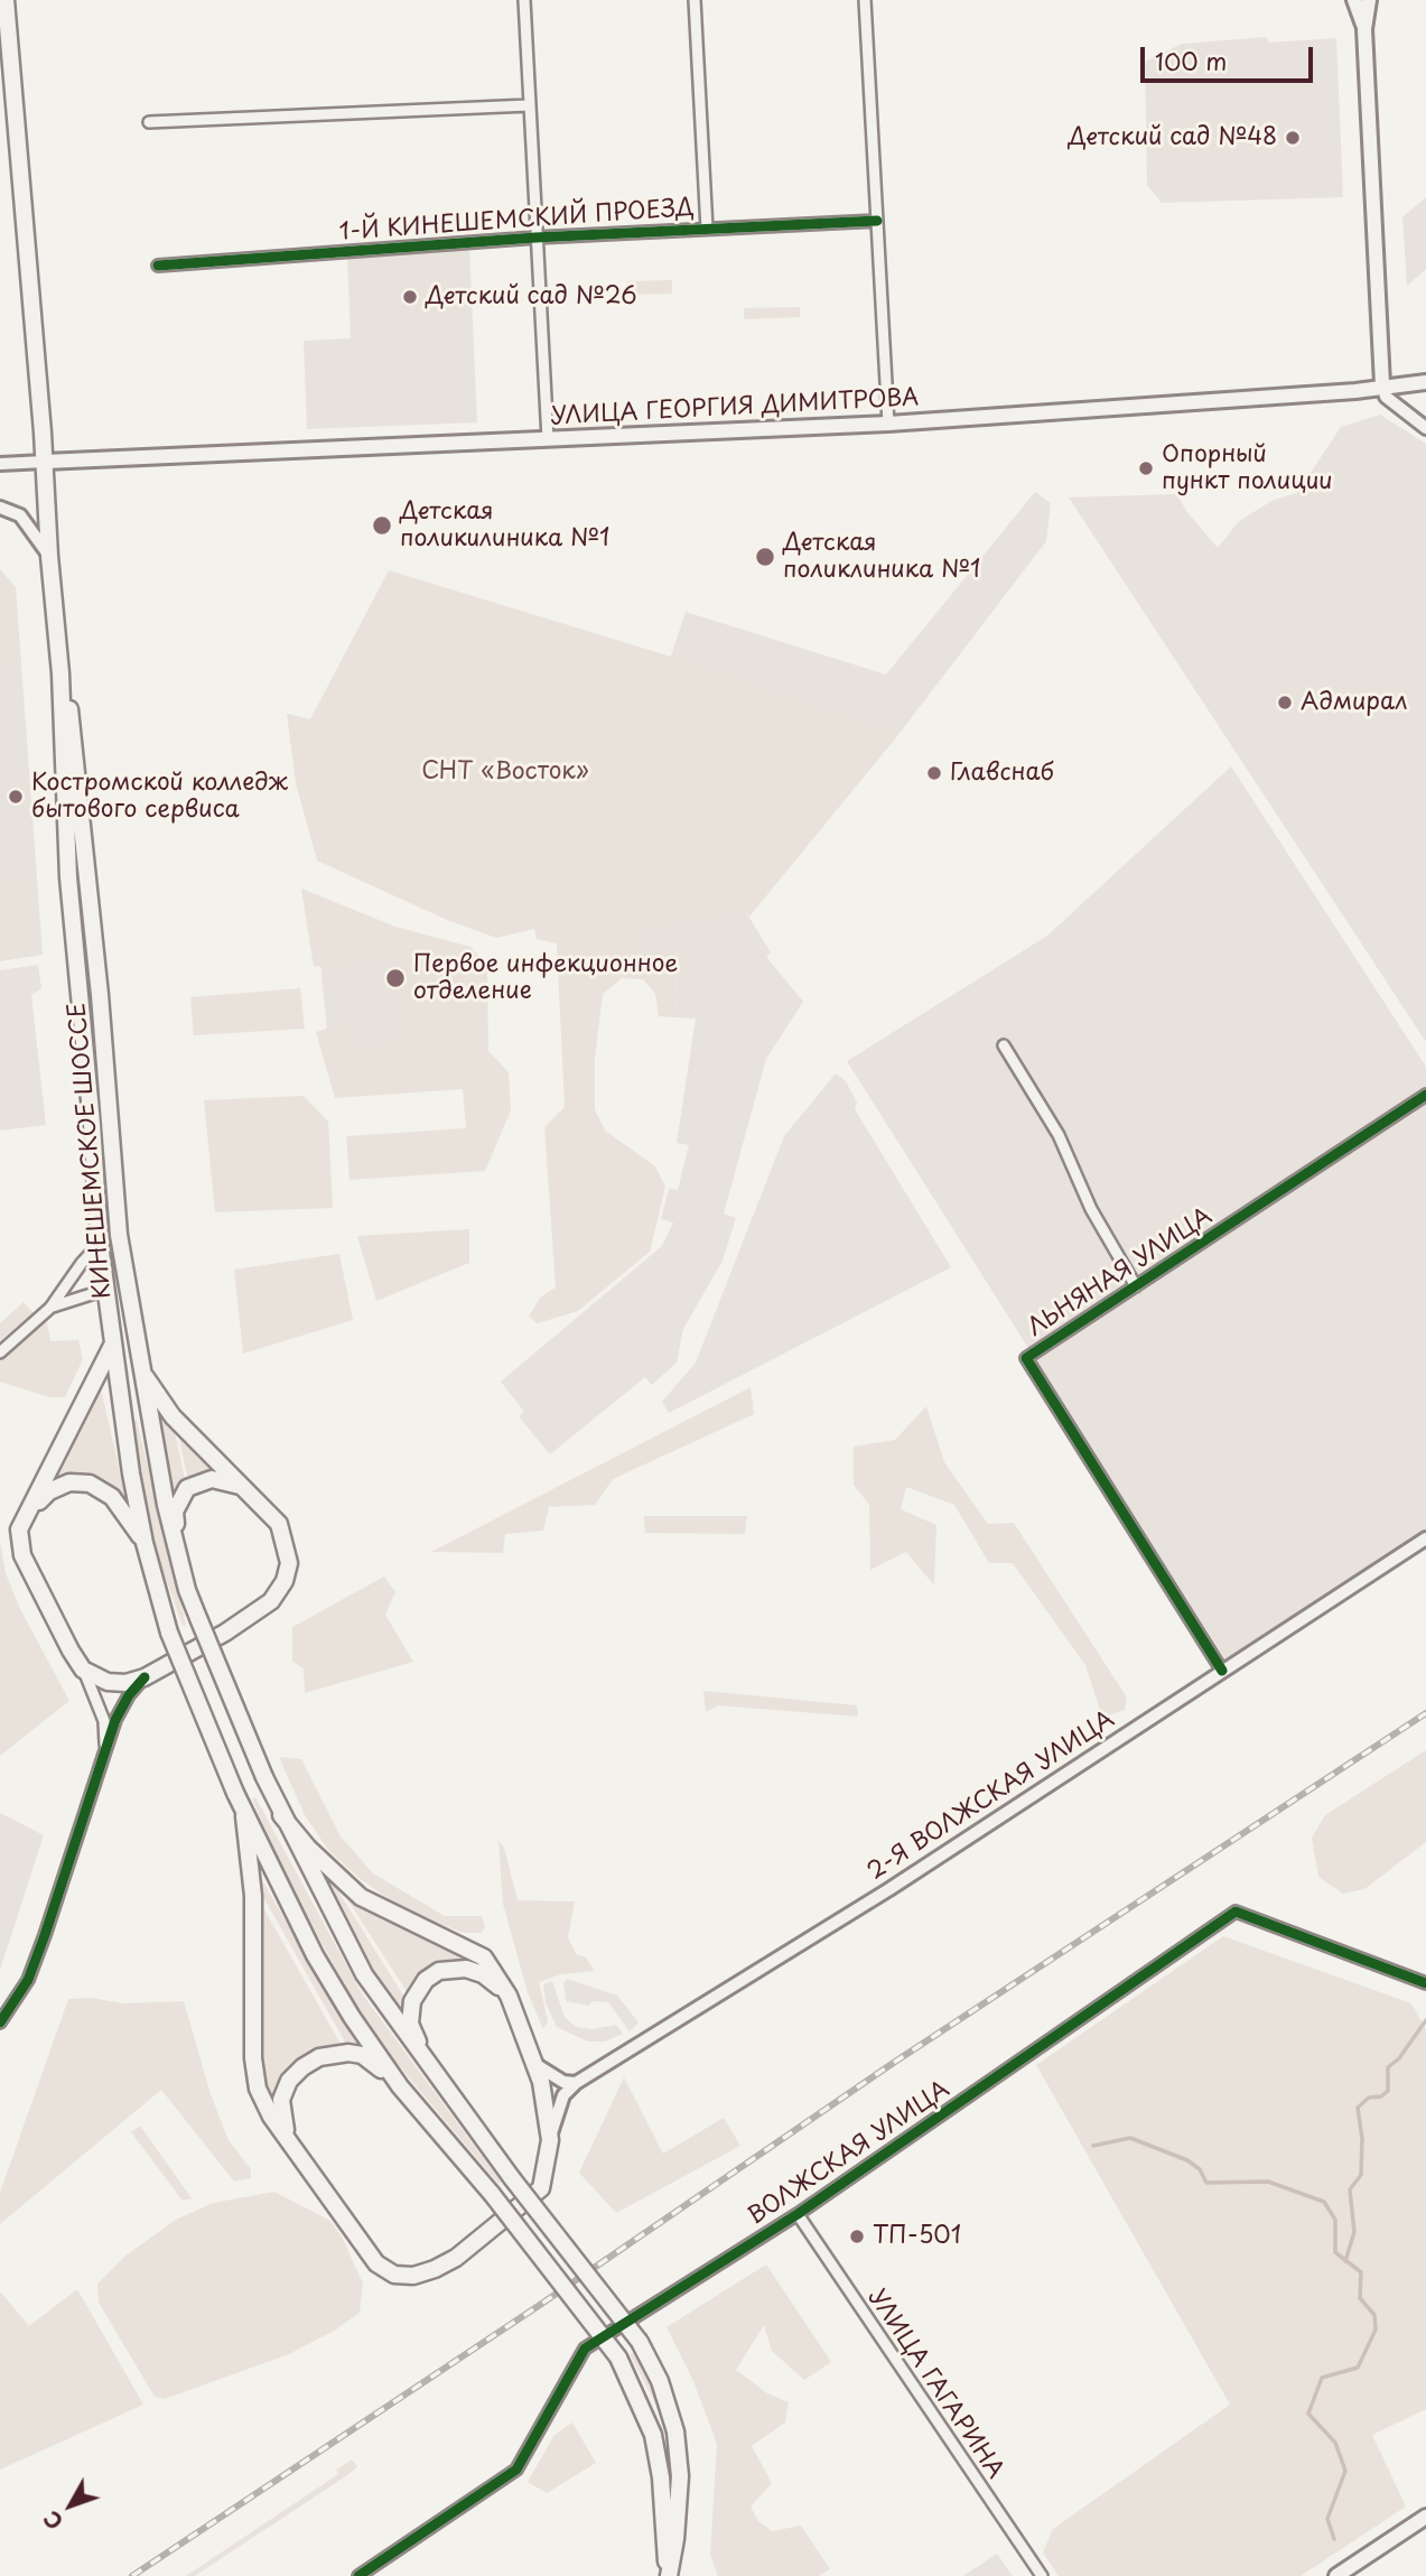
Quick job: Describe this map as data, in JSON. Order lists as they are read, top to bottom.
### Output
{
  "streets": {
    "main road": ["УЛИЦА ГЕОРГИЯ ДИМИТРОВА", "КИНЕШЕМСКОЕ ШОССЕ"],
    "street": [
      "1-Й КИНЕШЕМСКИЙ ПРОЕЗД",
      "ЛЬНЯНАЯ УЛИЦА",
      "2-Я ВОЛЖСКАЯ УЛИЦА",
      "ВОЛЖСКАЯ УЛИЦА",
      "УЛИЦА ГАГАРИНА"
    ]
  },
  "crossings": [
    ["УЛИЦА ГЕОРГИЯ ДИМИТРОВА", "КИНЕШЕМСКОЕ ШОССЕ"],
    ["ЛЬНЯНАЯ УЛИЦА", "2-Я ВОЛЖСКАЯ УЛИЦА"],
    ["ВОЛЖСКАЯ УЛИЦА", "УЛИЦА ГАГАРИНА"]
  ],
  "parks": ["СНТ «Восток»"],
  "places": [
    "Детский сад №48",
    "Детский сад №26",
    "Опорный пункт полиции",
    "Детская поликилиника №1",
    "Детская поликлиника №1",
    "Адмирал",
    "Главснаб",
    "Костромской колледж бытового сервиса",
    "Первое инфекционное отделение",
    "ТП-501"
  ],
  "scale_bar": "100 m",
  "north": "bottom left"
}
